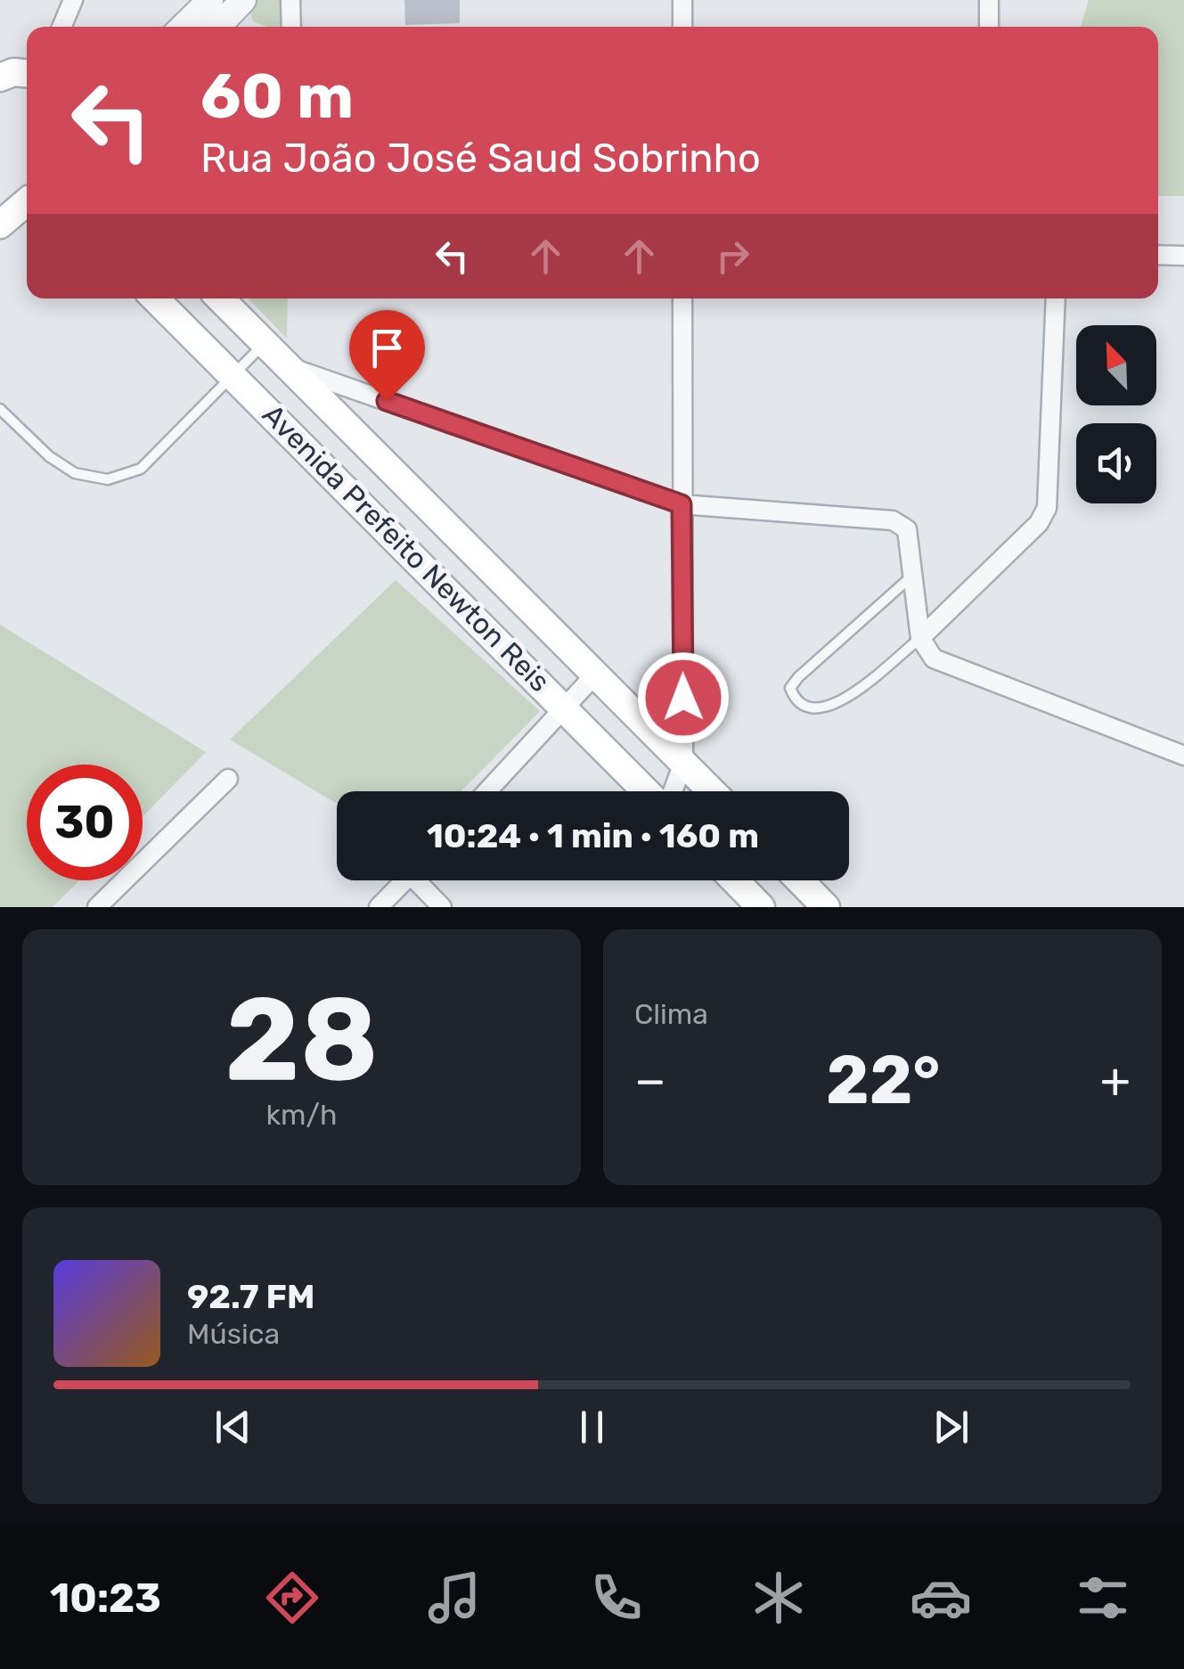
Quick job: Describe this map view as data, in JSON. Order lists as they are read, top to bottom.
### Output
{
  "streets": {
    "main road": ["Avenida Prefeito Newton Reis"]
  },
  "north": "top left",
  "page": {
    "turn": ["60 m", "Rua João José Saud Sobrinho"],
    "limit": "30",
    "trip": "10:24 · 1 min · 160 m",
    "tile": [
      ["28", "km/h"],
      "Clima"
    ],
    "heat": ["−", "22°", "+"],
    "song": ["92.7 FM", "Música"],
    "tabs": "10:23"
  }
}
